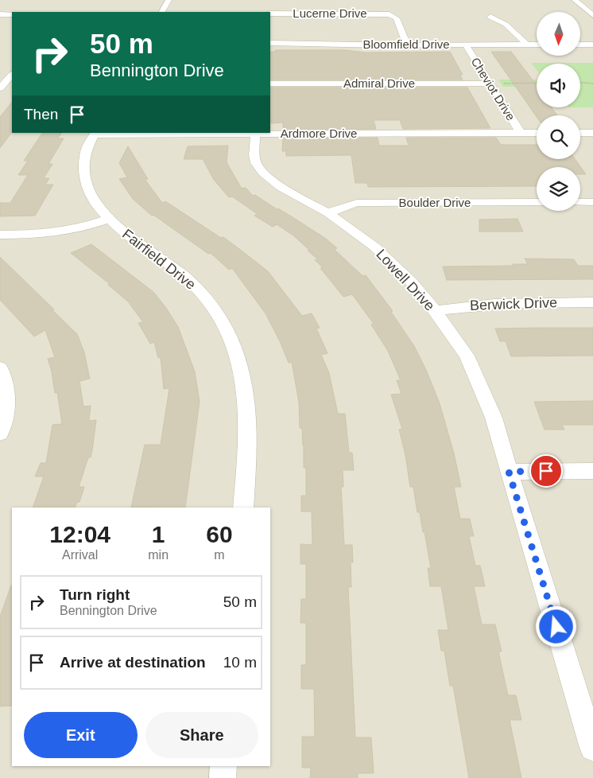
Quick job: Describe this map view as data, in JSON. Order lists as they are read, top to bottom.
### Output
{
  "streets": {
    "street": [
      "Lucerne Drive",
      "Bloomfield Drive",
      "Admiral Drive",
      "Cheviot Drive",
      "Ardmore Drive",
      "Boulder Drive",
      "Fairfield Drive",
      "Lowell Drive",
      "Berwick Drive"
    ]
  },
  "crossings": [
    ["Lucerne Drive", "Bloomfield Drive"],
    ["Bloomfield Drive", "Cheviot Drive"],
    ["Admiral Drive", "Cheviot Drive"],
    ["Cheviot Drive", "Ardmore Drive"],
    ["Ardmore Drive", "Fairfield Drive"],
    ["Ardmore Drive", "Lowell Drive"],
    ["Boulder Drive", "Lowell Drive"],
    ["Lowell Drive", "Berwick Drive"]
  ],
  "north": "bottom",
  "page": {
    "turn": ["50 m", "Bennington Drive"],
    "then": "Then",
    "eta": [
      "12:04",
      "Arrival",
      "1",
      "min",
      "60",
      "m"
    ],
    "list": [
      {
        "name": "Turn right",
        "note": "Bennington Drive",
        "value": "50 m"
      },
      {
        "name": "Arrive at destination",
        "value": "10 m"
      }
    ],
    "buttons": ["Exit", "Share"]
  }
}
